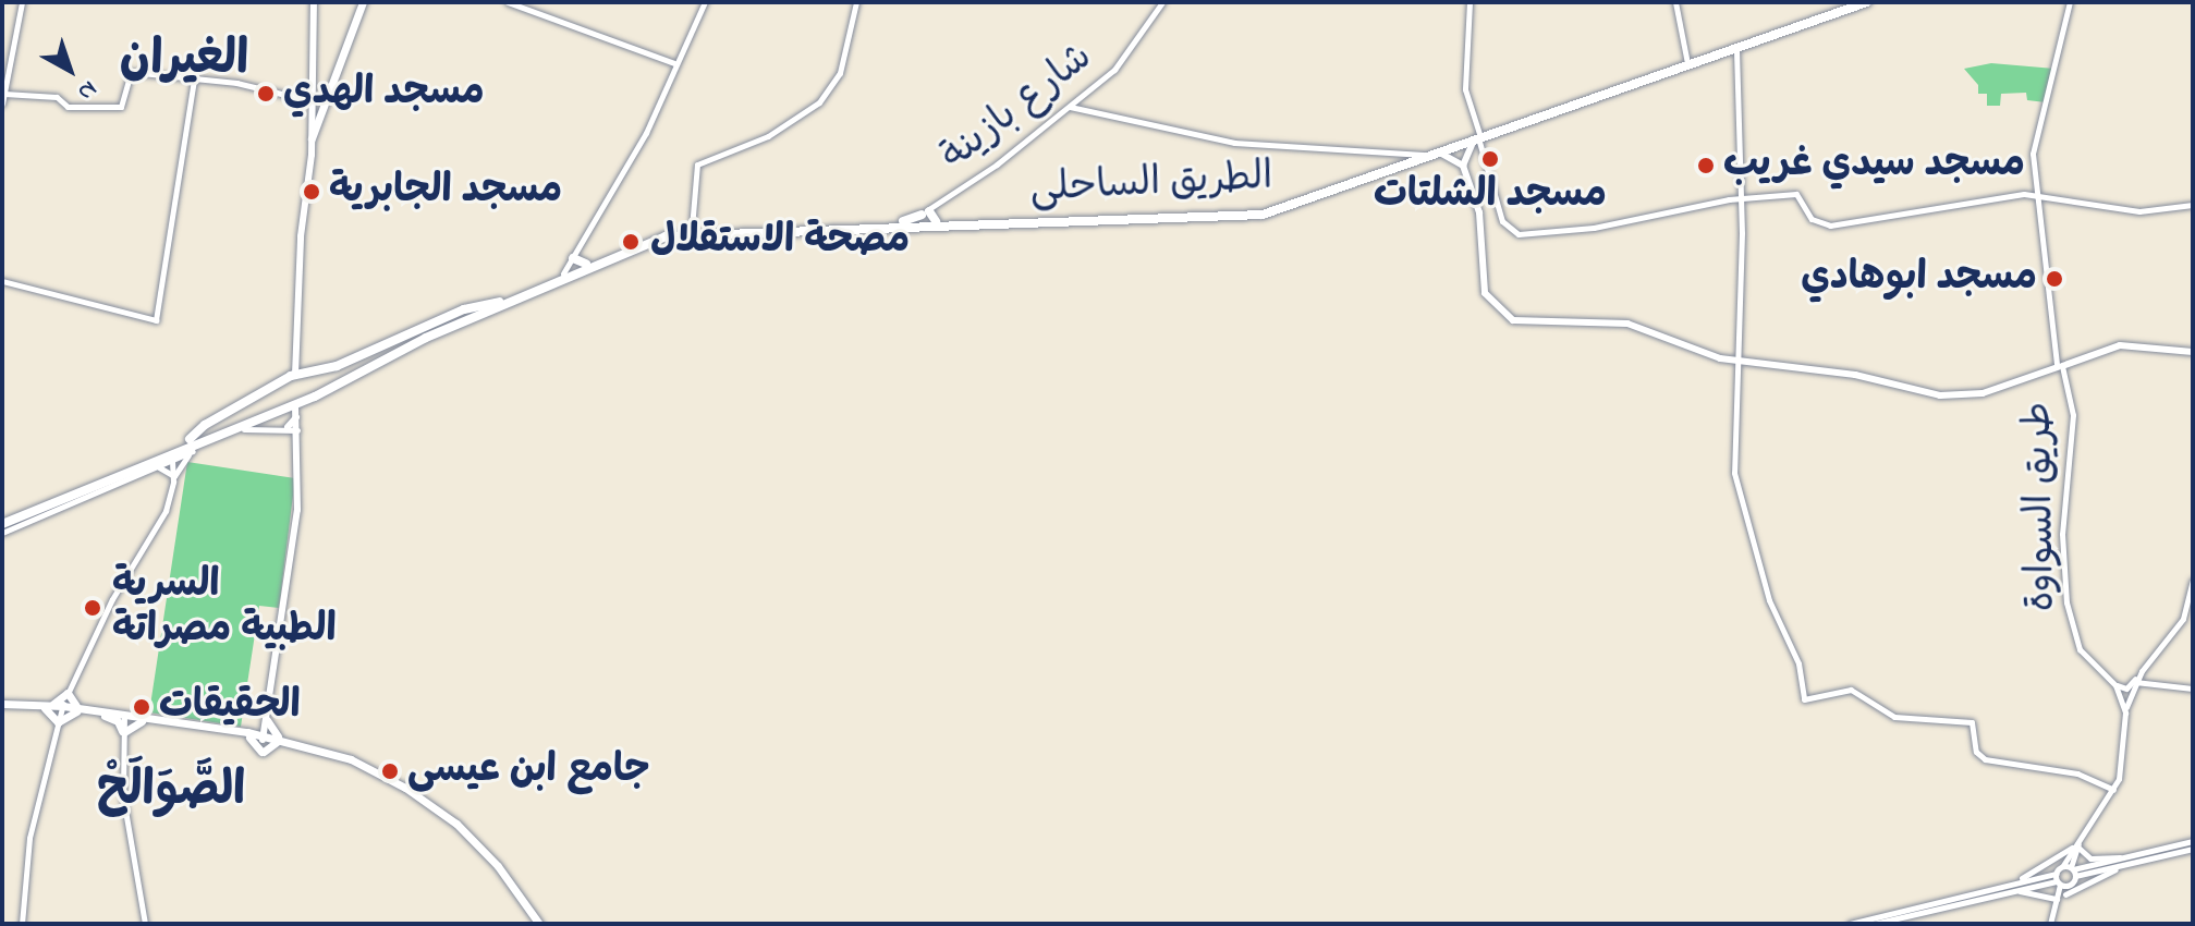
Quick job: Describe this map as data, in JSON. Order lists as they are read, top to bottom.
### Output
{
  "streets": {
    "highway": ["الطريق الساحلى"],
    "street": ["شارع بازينة", "طريق السواوة"]
  },
  "crossings": [
    ["شارع بازينة", "الطريق الساحلى"]
  ],
  "districts": ["الغيران", "الصَّوَالَحْ"],
  "places": [
    "مسجد الهدي",
    "مسجد الشلتات",
    "مسجد سيدي غريب",
    "مسجد الجابرية",
    "مصحة الاستقلال",
    "مسجد ابوهادي",
    "السرية الطبية مصراتة",
    "الحقيقات",
    "جامع ابن عيسى"
  ],
  "north": "bottom right"
}
